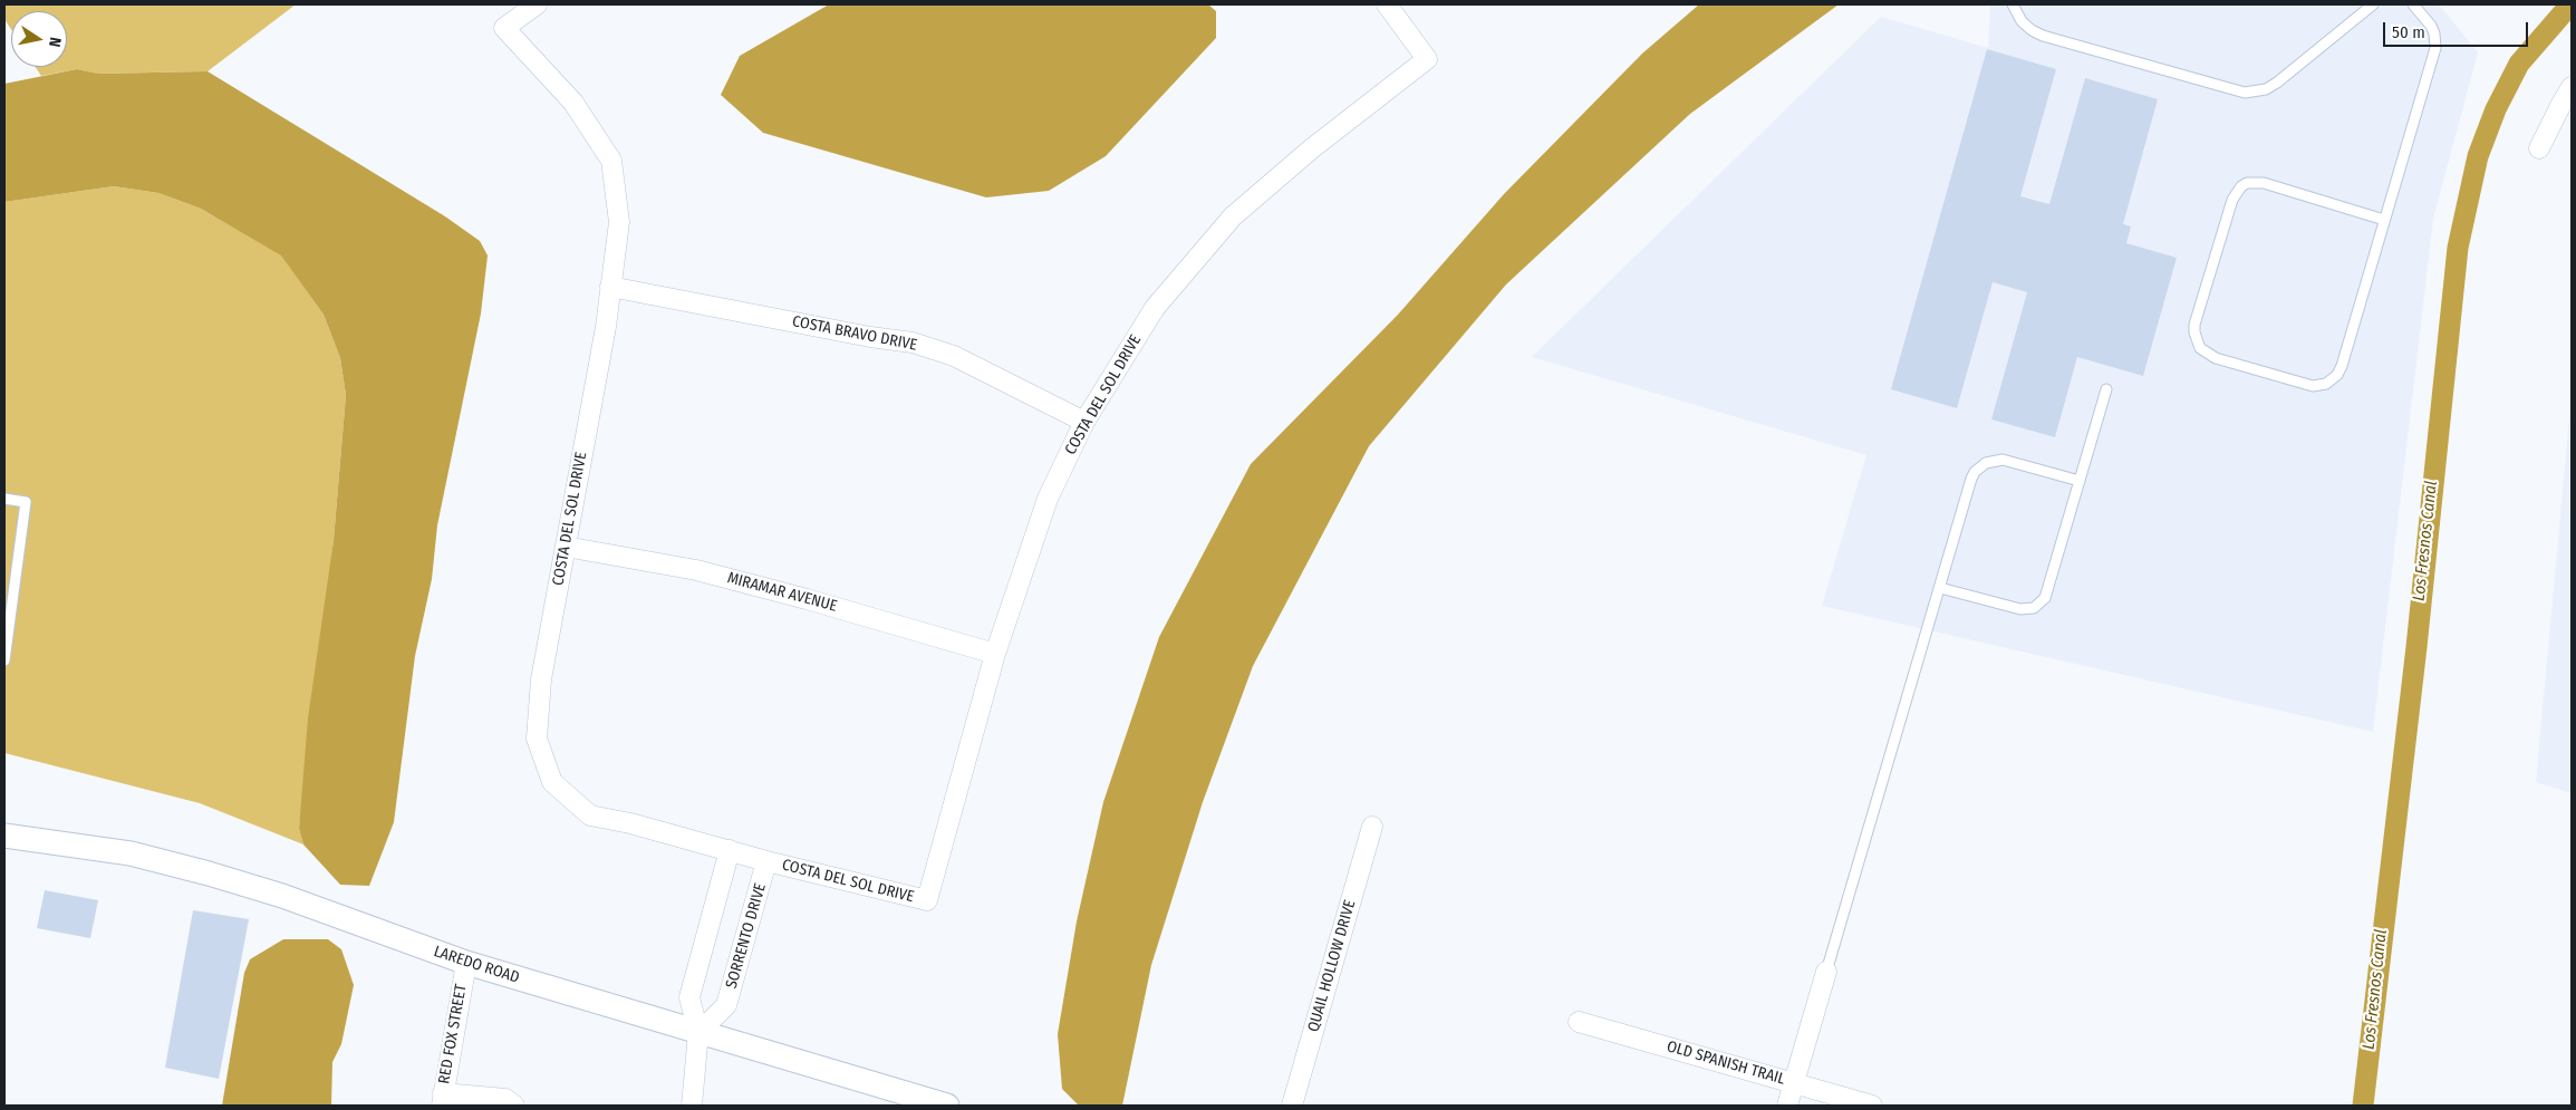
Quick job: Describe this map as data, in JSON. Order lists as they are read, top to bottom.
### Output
{
  "streets": {
    "street": [
      "COSTA BRAVO DRIVE",
      "COSTA DEL SOL DRIVE",
      "MIRAMAR AVENUE",
      "SORRENTO DRIVE",
      "LAREDO ROAD",
      "QUAIL HOLLOW DRIVE",
      "RED FOX STREET",
      "OLD SPANISH TRAIL"
    ]
  },
  "crossings": [
    ["COSTA BRAVO DRIVE", "COSTA DEL SOL DRIVE"],
    ["COSTA DEL SOL DRIVE", "MIRAMAR AVENUE"],
    ["COSTA DEL SOL DRIVE", "SORRENTO DRIVE"],
    ["SORRENTO DRIVE", "LAREDO ROAD"],
    ["LAREDO ROAD", "RED FOX STREET"]
  ],
  "water": ["Los Fresnos Canal"],
  "scale_bar": "50 m",
  "north": "right"
}
